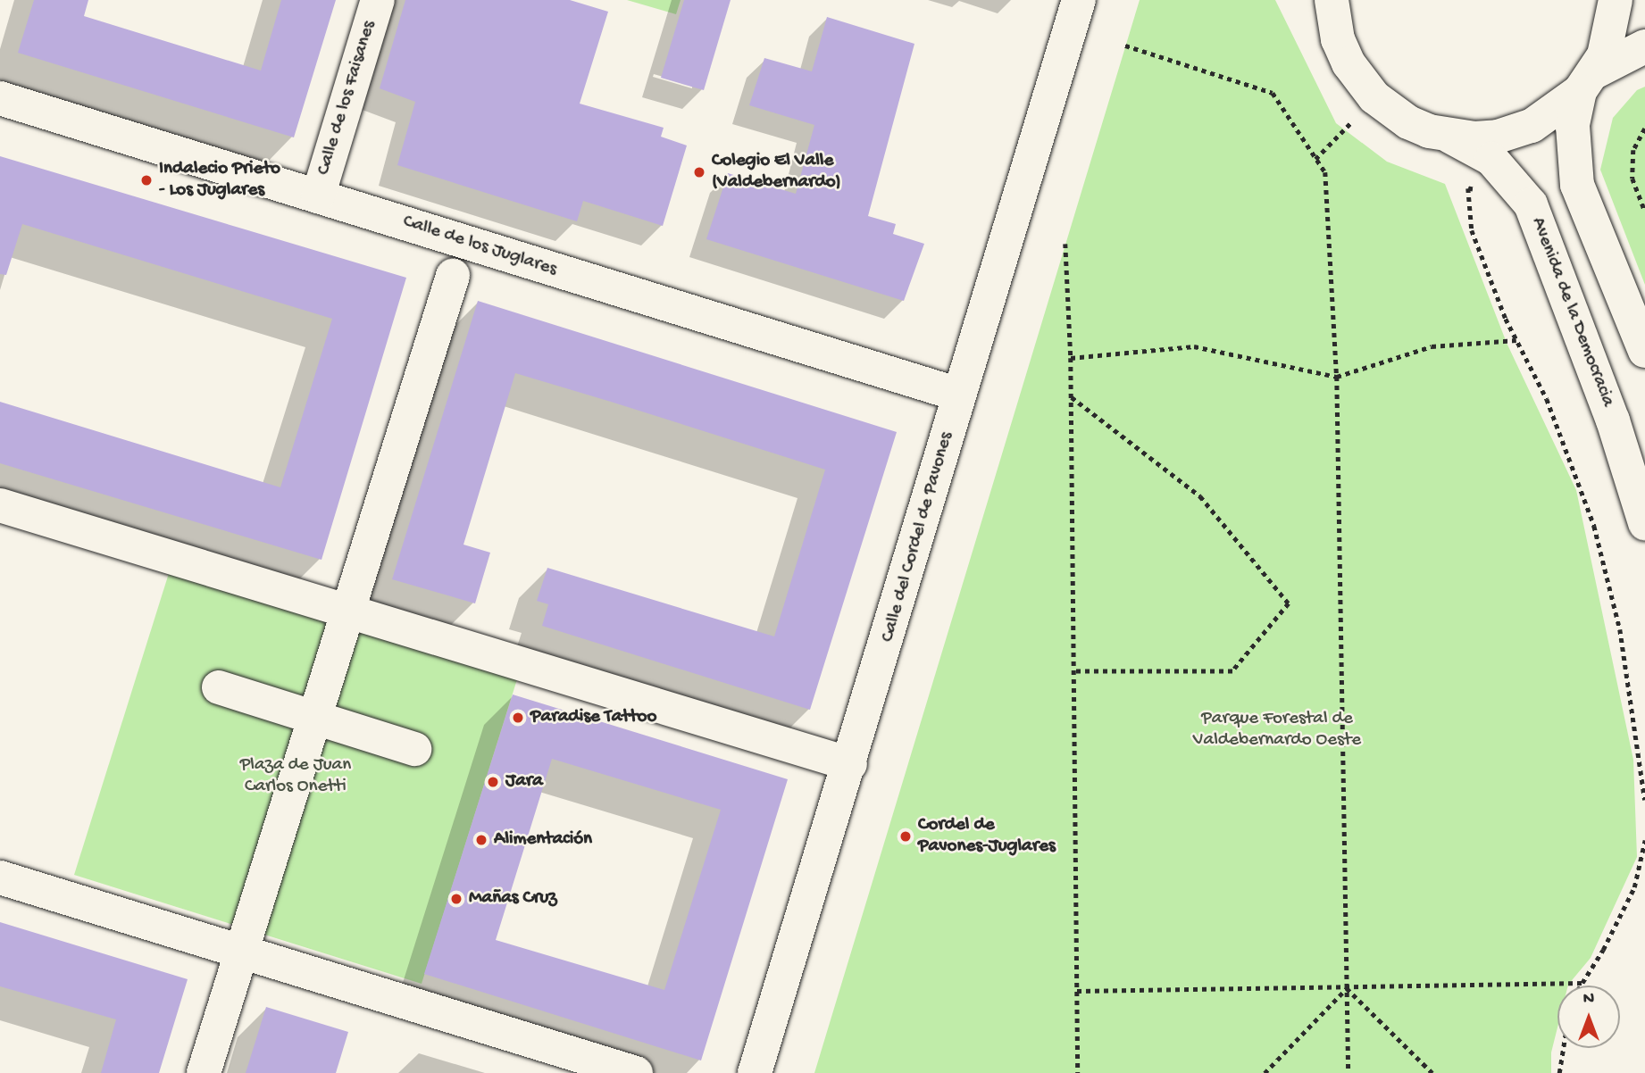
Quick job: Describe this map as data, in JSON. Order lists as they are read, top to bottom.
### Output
{
  "streets": {
    "street": [
      "Calle de los Faisanes",
      "Calle de los Juglares",
      "Avenida de la Democracia",
      "Calle del Cordel de Pavones"
    ]
  },
  "crossings": [
    ["Calle de los Faisanes", "Calle de los Juglares"],
    ["Calle de los Juglares", "Calle del Cordel de Pavones"]
  ],
  "parks": ["Parque Forestal de Valdebernardo Oeste", "Plaza de Juan Carlos Onetti"],
  "places": [
    "Colegio El Valle (Valdebernardo)",
    "Indalecio Prieto - Los Juglares",
    "Paradise Tattoo",
    "Jara",
    "Cordel de Pavones-Juglares",
    "Alimentación",
    "Mañas Cruz"
  ],
  "north": "top"
}
